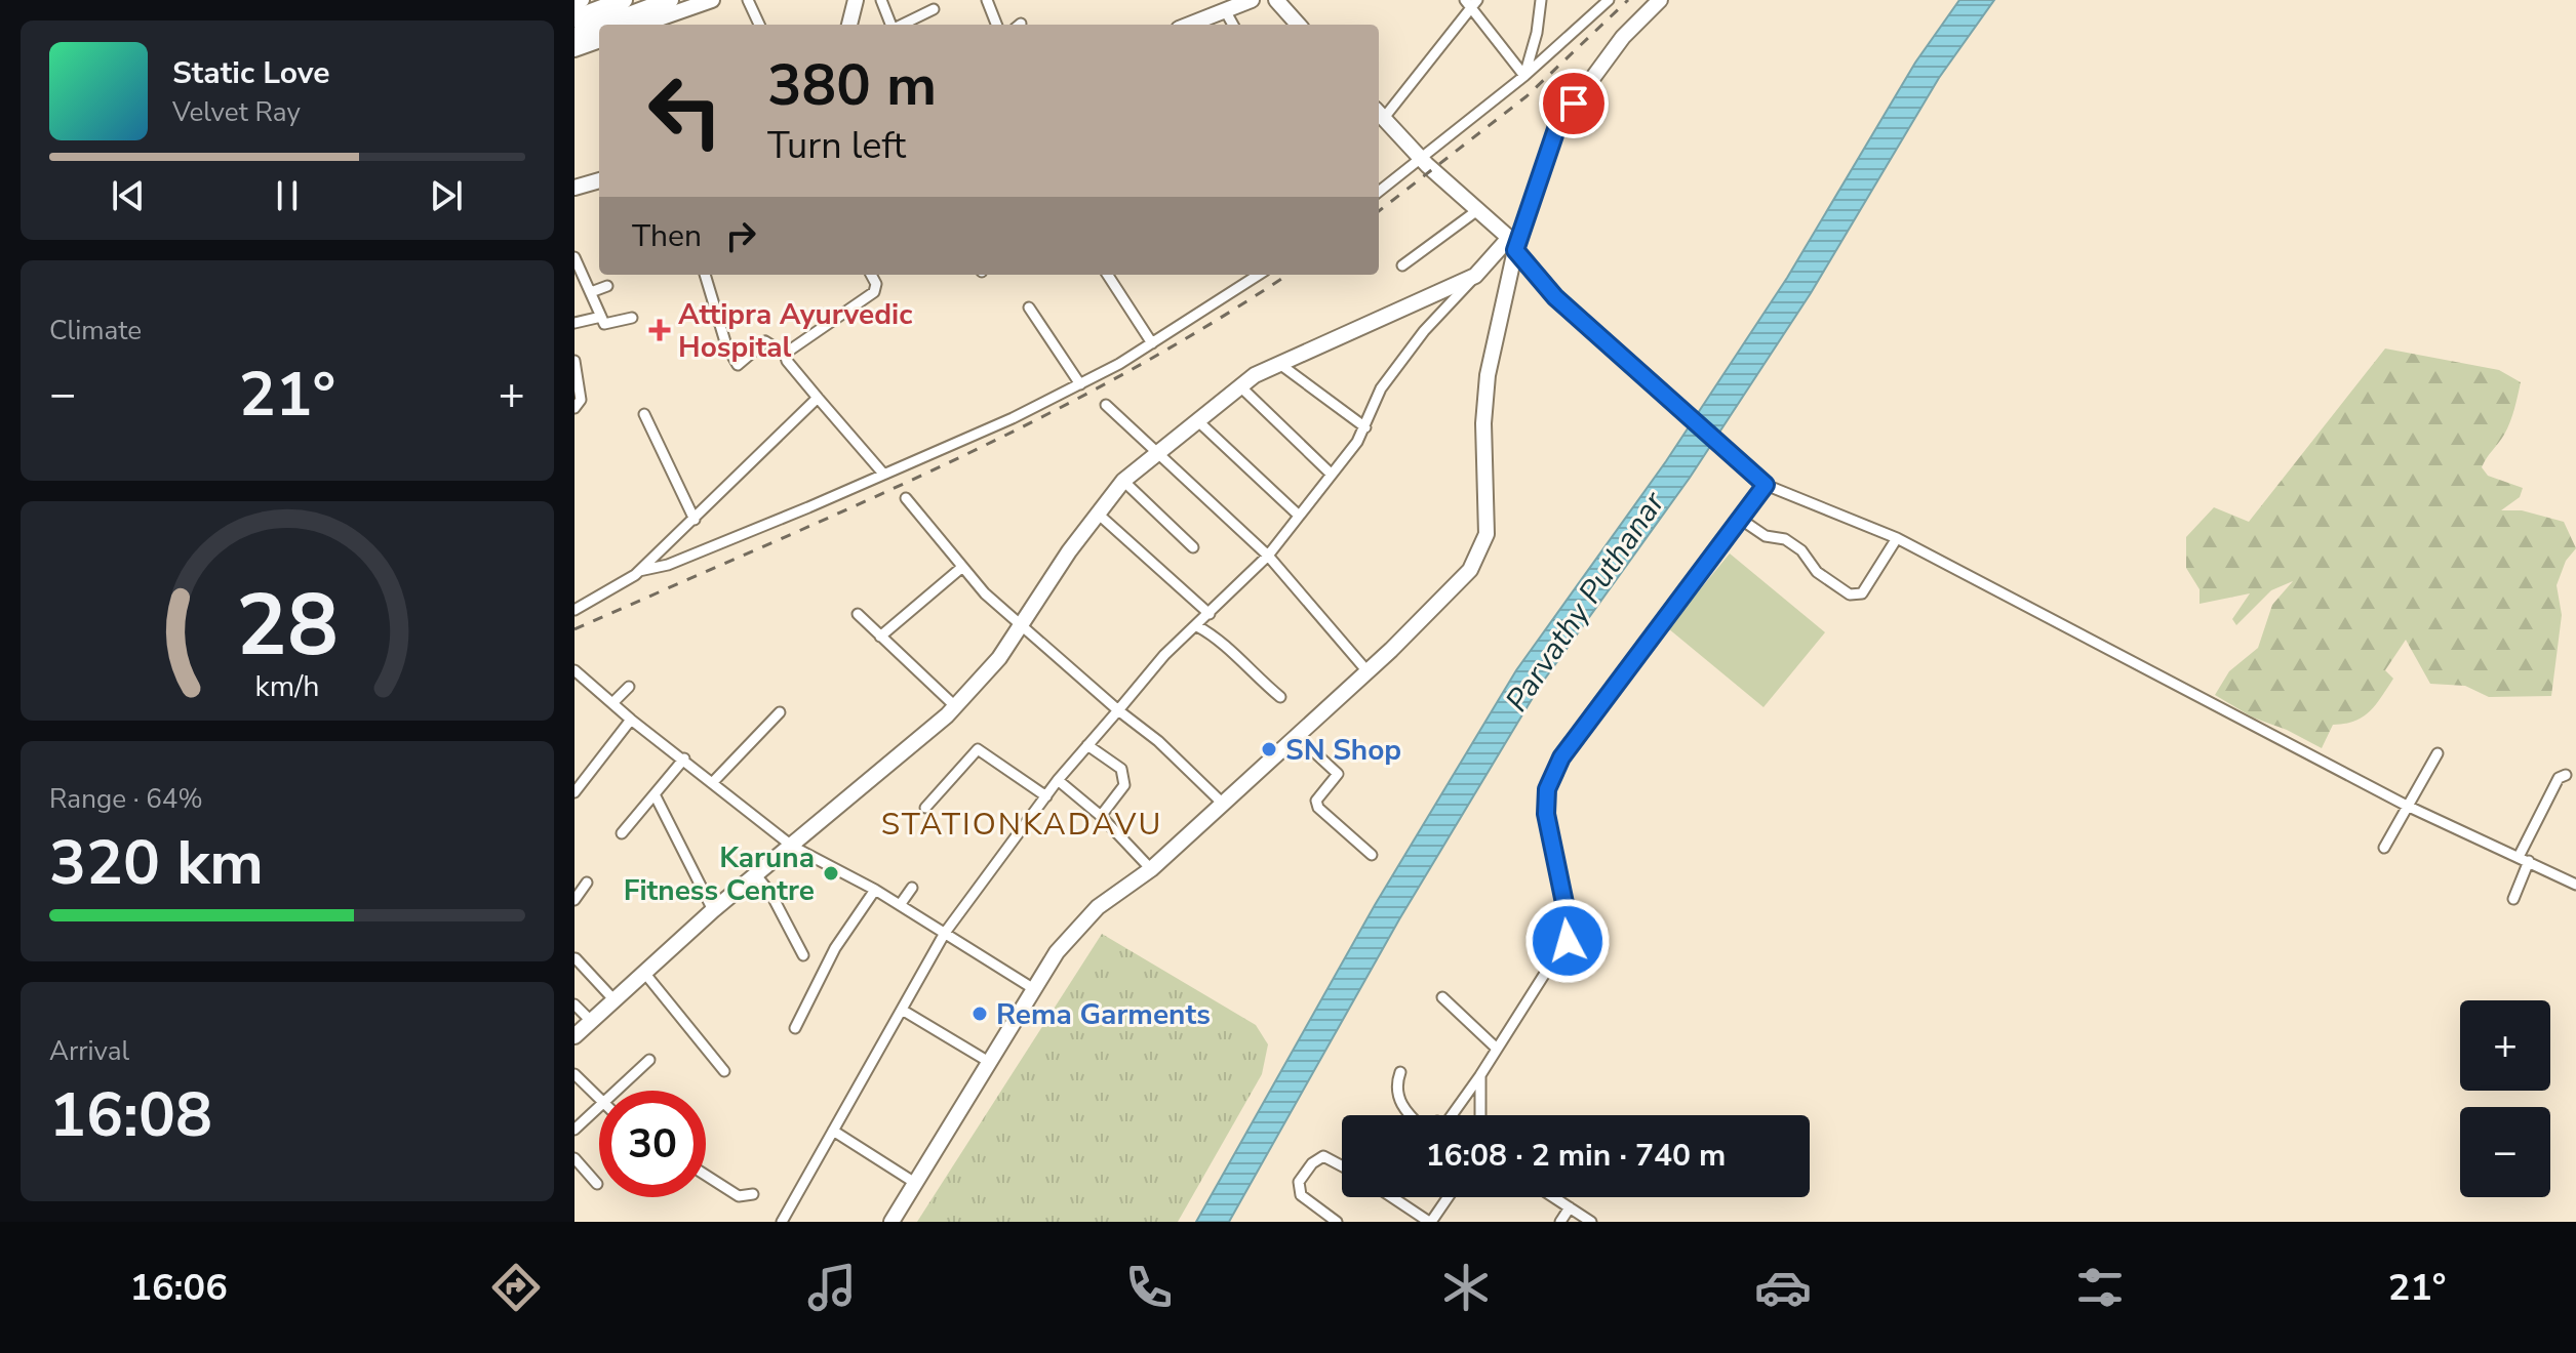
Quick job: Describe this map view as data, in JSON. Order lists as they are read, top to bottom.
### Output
{
  "districts": ["STATIONKADAVU"],
  "water": ["Parvathy Puthanar"],
  "places": {
    "health": ["Attipra Ayurvedic Hospital"],
    "other": ["SN Shop", "Karuna Fitness Centre", "Rema Garments"]
  },
  "page": {
    "turn": ["380 m", "Turn left"],
    "song": ["Static Love", "Velvet Ray"],
    "then": "Then",
    "tile": [
      "Climate",
      ["Range · 64%", "320 km"],
      ["Arrival", "16:08"]
    ],
    "heat": ["−", "21°", "+"],
    "map_buttons": ["+", "−"],
    "limit": "30",
    "trip": "16:08 · 2 min · 740 m",
    "tabs": ["16:06", "21°"],
    "gauge": ["28", "km/h"]
  }
}
